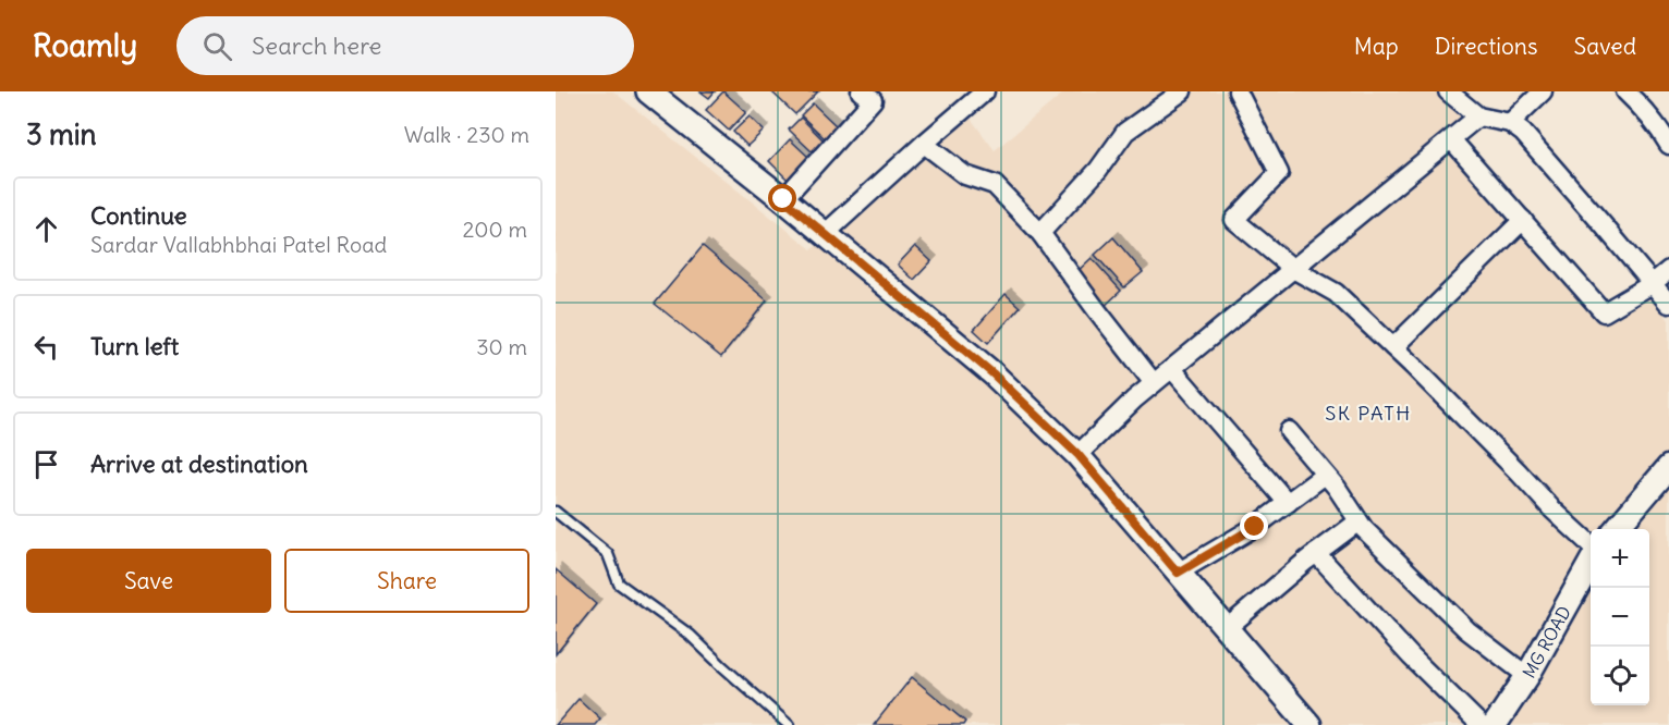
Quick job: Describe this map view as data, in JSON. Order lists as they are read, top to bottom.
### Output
{
  "streets": {
    "street": ["MG ROAD"]
  },
  "districts": ["SK PATH"],
  "page": {
    "header": "Roamly",
    "search": "Search here",
    "nav": ["Map", "Directions", "Saved"],
    "heading": ["3 min", "Walk · 230 m"],
    "list": [
      ["Continue", "Sardar Vallabhbhai Patel Road", "200 m"],
      ["Turn left", "30 m"],
      "Arrive at destination"
    ],
    "buttons": ["Save", "Share"],
    "map_buttons": ["+", "−"]
  }
}
